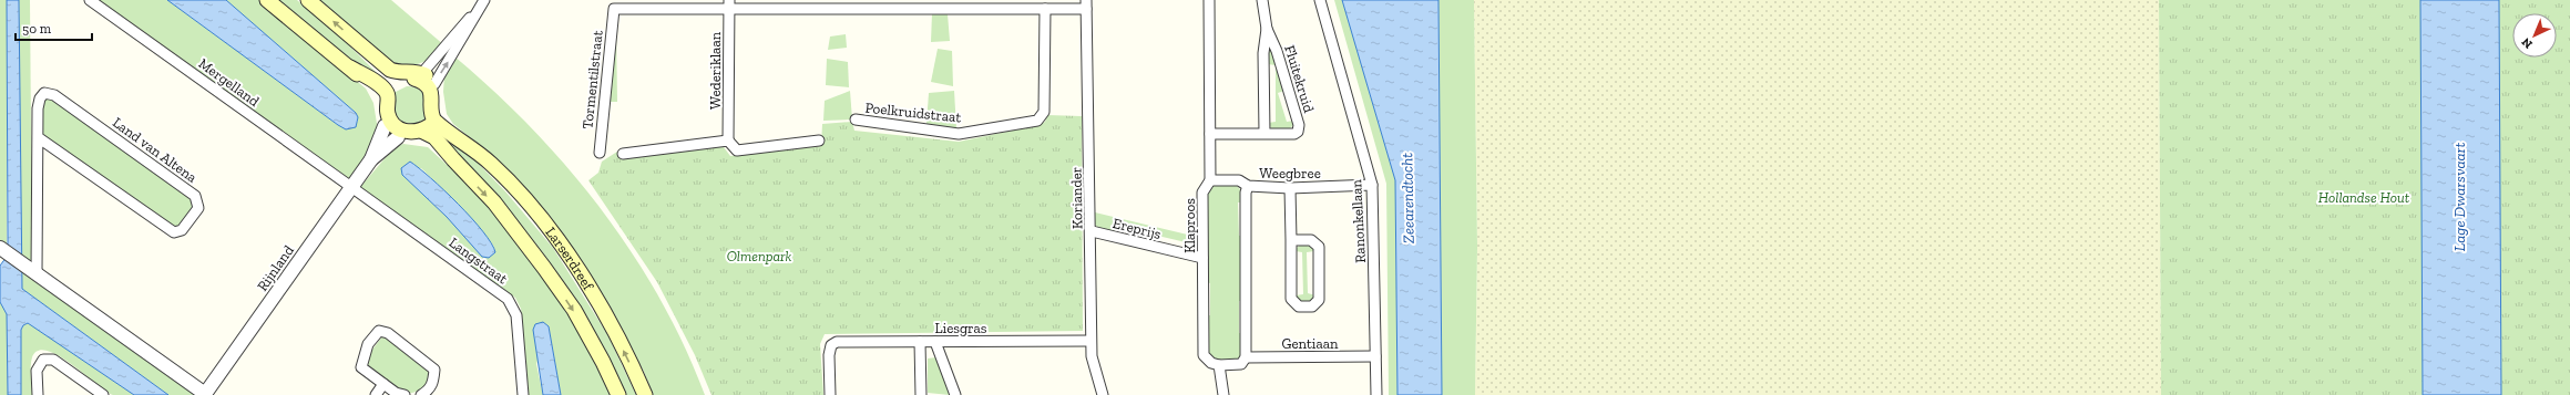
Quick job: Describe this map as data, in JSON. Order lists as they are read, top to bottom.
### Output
{
  "streets": {
    "main road": ["Larserdreef"],
    "street": [
      "Wederiklaan",
      "Fluitekruid",
      "Tormentilstraat",
      "Mergelland",
      "Poelkruidstraat",
      "Land van Altena",
      "Weegbree",
      "Koriander",
      "Ranonkellaan",
      "Klaproos",
      "Ereprijs",
      "Langstraat",
      "Rijnland",
      "Liesgras",
      "Gentiaan"
    ]
  },
  "crossings": [
    ["Wederiklaan", "Tormentilstraat"],
    ["Fluitekruid", "Klaproos"],
    ["Mergelland", "Langstraat"],
    ["Mergelland", "Rijnland"],
    ["Land van Altena", "Rijnland"],
    ["Weegbree", "Ranonkellaan"],
    ["Weegbree", "Klaproos"],
    ["Koriander", "Ereprijs"],
    ["Koriander", "Liesgras"],
    ["Ranonkellaan", "Gentiaan"],
    ["Klaproos", "Ereprijs"],
    ["Langstraat", "Rijnland"],
    ["Larserdreef", "Rijnland"]
  ],
  "water": ["Lage Dwarsvaart", "Zeearendtocht"],
  "parks": ["Hollandse Hout", "Olmenpark"],
  "scale_bar": "50 m",
  "north": "bottom left"
}
